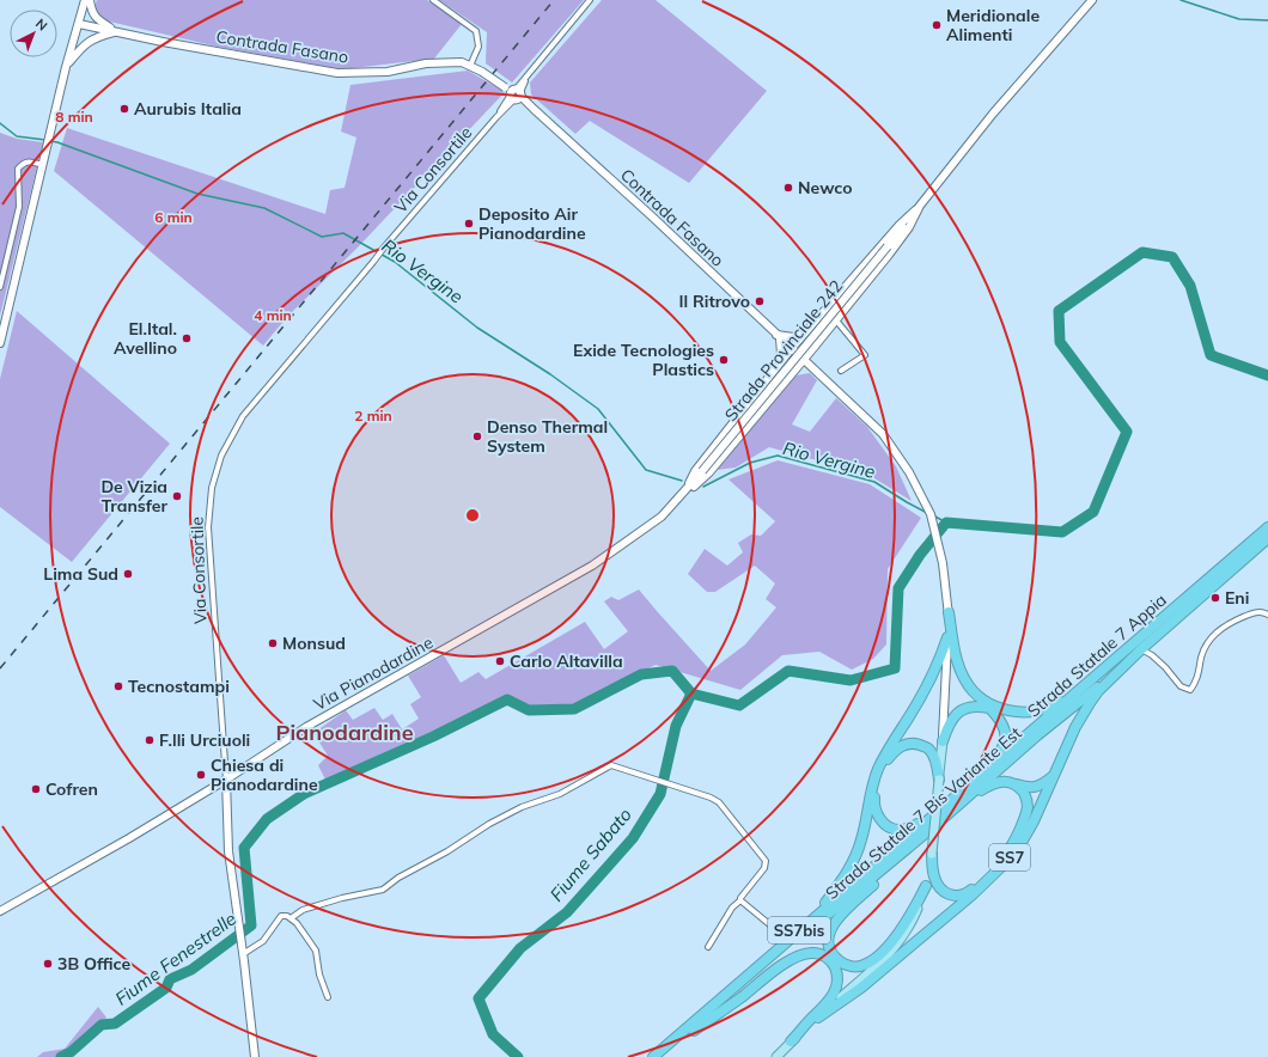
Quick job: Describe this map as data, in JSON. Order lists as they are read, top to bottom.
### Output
{
  "streets": {
    "highway": [
      "Strada Statale 7 Appia",
      "Strada Statale 7 Bis Variante Est",
      "SS7",
      "SS7bis"
    ],
    "street": [
      "Contrada Fasano",
      "Via Consortile",
      "Strada Provinciale 242",
      "Via Pianodardine"
    ]
  },
  "crossings": [
    ["Contrada Fasano", "Via Consortile"],
    ["Contrada Fasano", "SS7"],
    ["Via Consortile", "Via Pianodardine"],
    ["Strada Provinciale 242", "Via Pianodardine"],
    ["Strada Statale 7 Appia", "Strada Statale 7 Bis Variante Est"],
    ["Strada Statale 7 Appia", "SS7"],
    ["Strada Statale 7 Bis Variante Est", "SS7"]
  ],
  "districts": ["Pianodardine"],
  "water": ["Rio Vergine", "Fiume Sabato", "Fiume Fenestrelle"],
  "places": [
    "Meridionale Alimenti",
    "Aurubis Italia",
    "Newco",
    "Deposito Air Pianodardine",
    "Il Ritrovo",
    "El.Ital. Avellino",
    "Exide Tecnologies Plastics",
    "Denso Thermal System",
    "De Vizia Transfer",
    "Lima Sud",
    "Eni",
    "Monsud",
    "Carlo Altavilla",
    "Tecnostampi",
    "F.lli Urciuoli",
    "Chiesa di Pianodardine",
    "Cofren",
    "3B Office"
  ],
  "north": "top right",
  "rings": [
    "8 min",
    "6 min",
    "4 min",
    "2 min"
  ]
}
